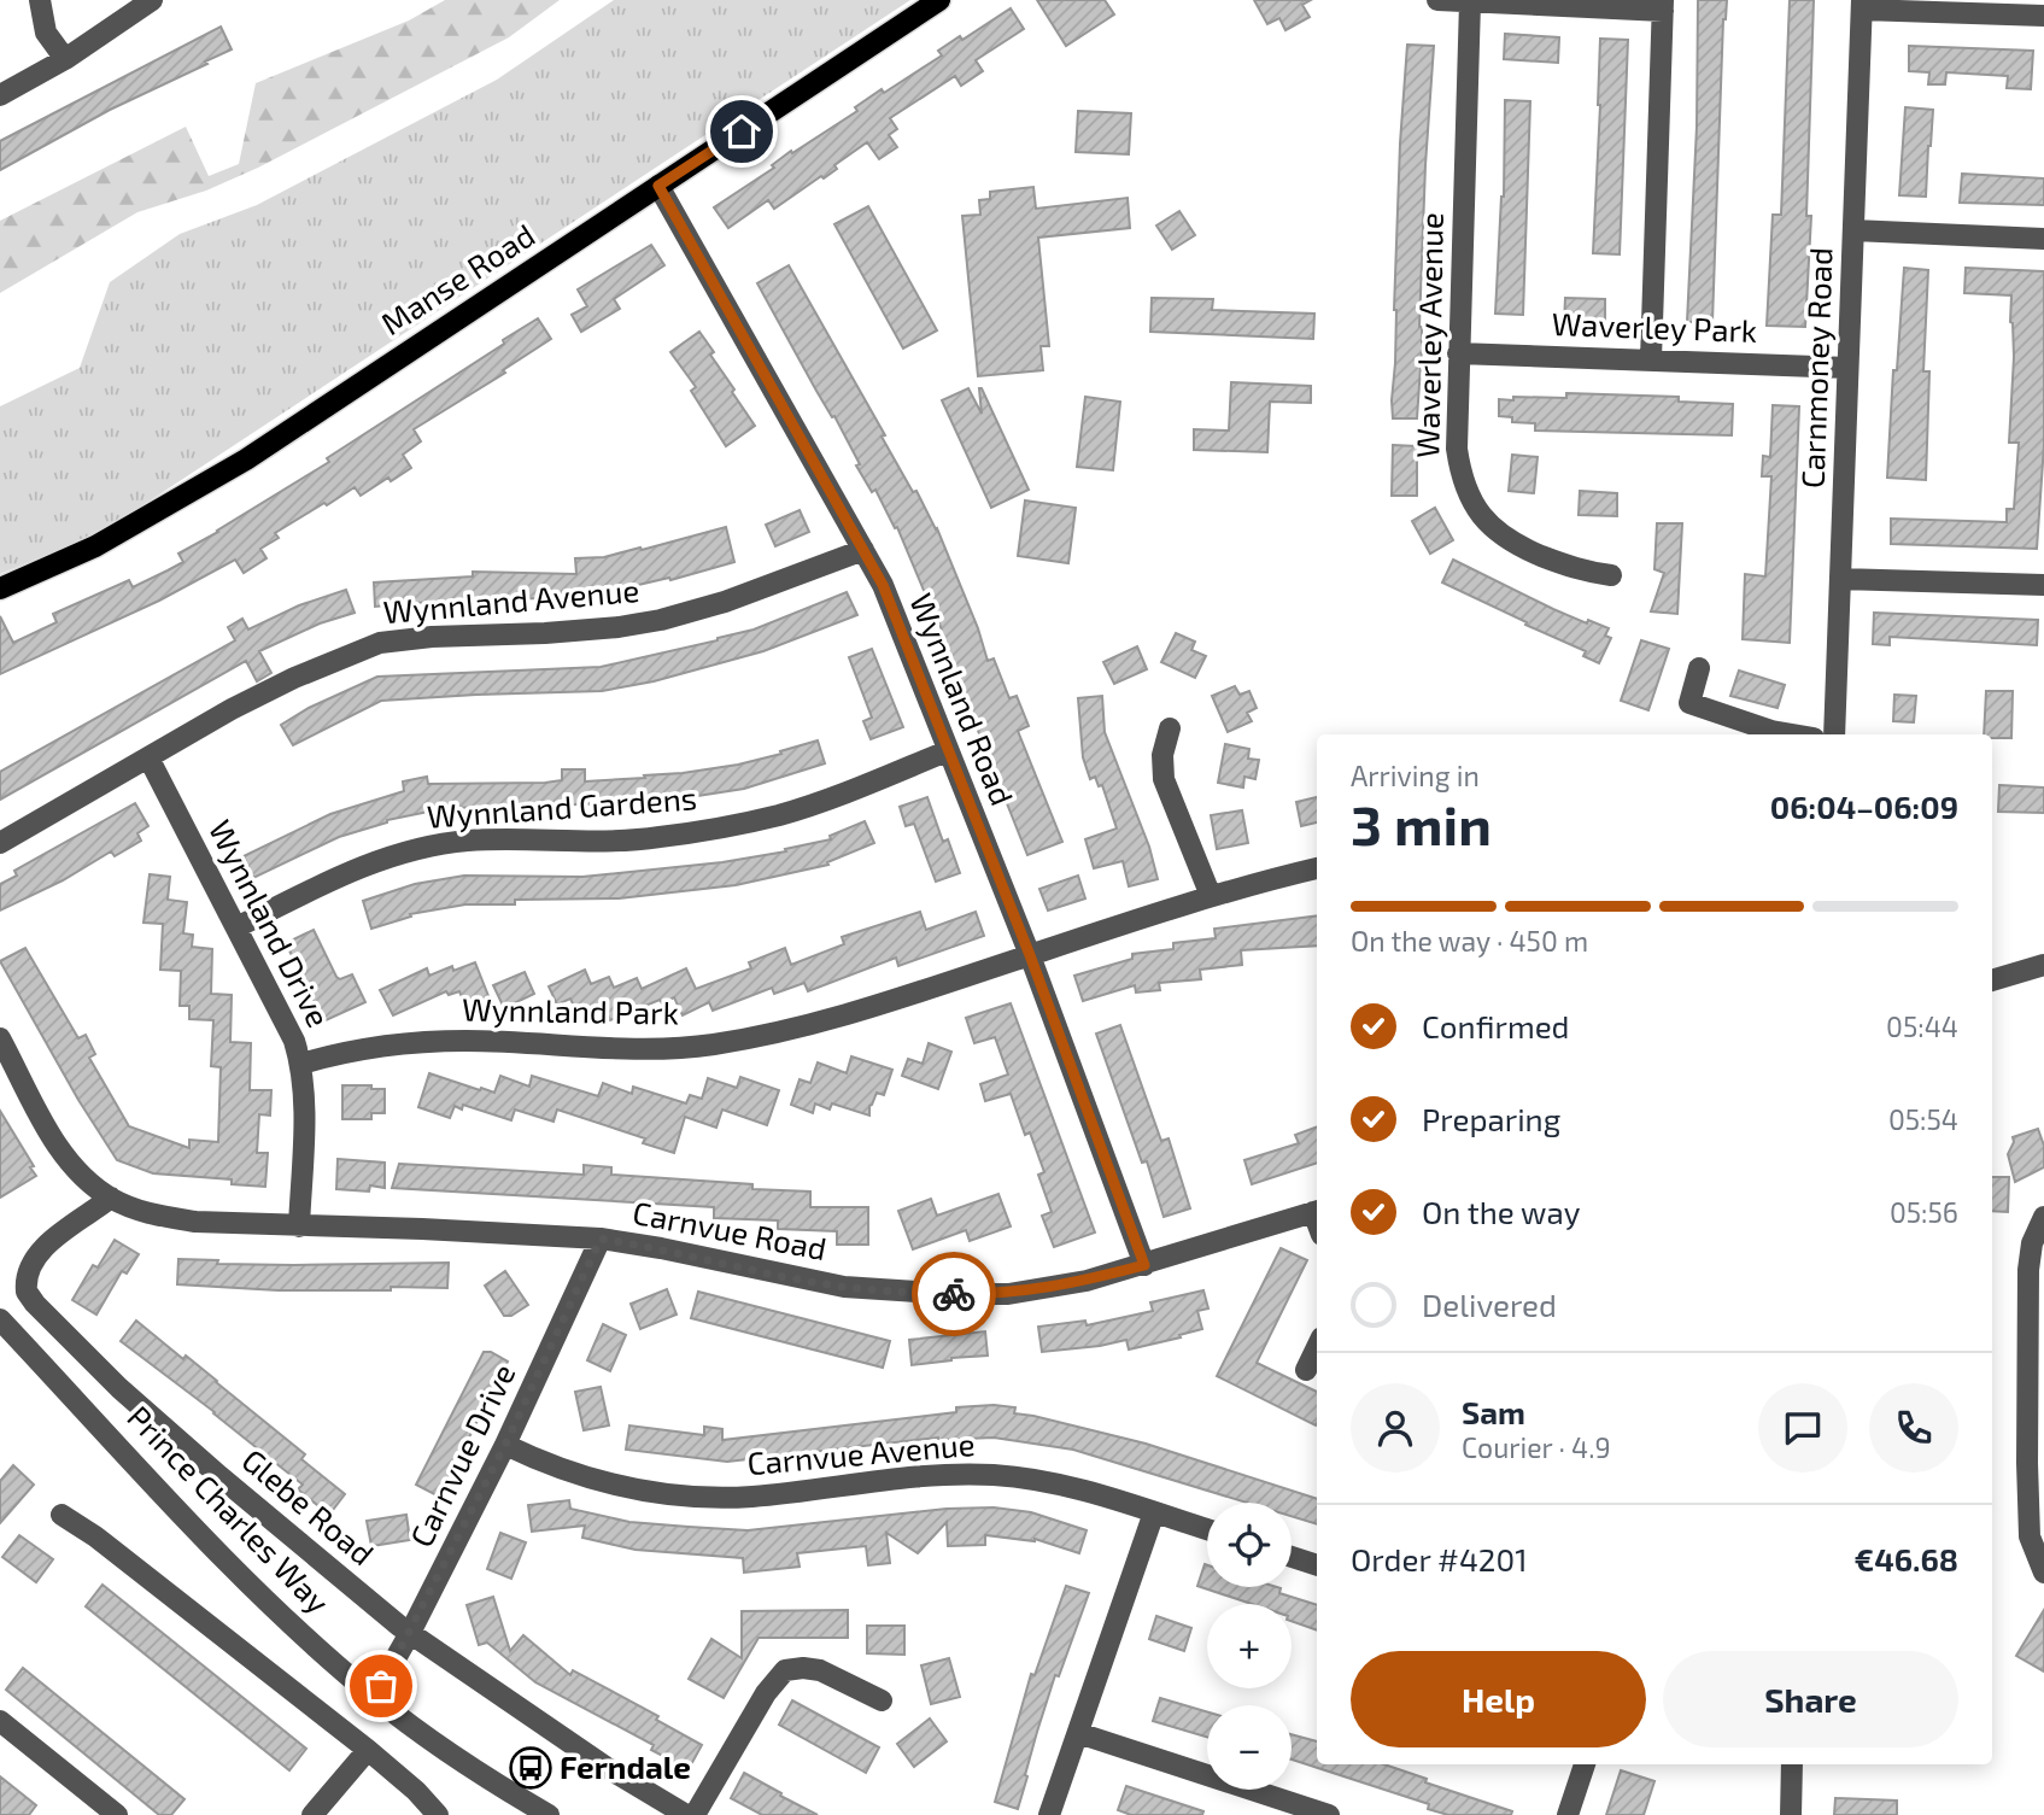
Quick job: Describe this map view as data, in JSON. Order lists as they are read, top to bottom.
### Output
{
  "streets": {
    "main road": ["Manse Road"],
    "street": [
      "Waverley Park",
      "Waverley Avenue",
      "Carnmoney Road",
      "Wynnland Avenue",
      "Wynnland Road",
      "Wynnland Gardens",
      "Wynnland Drive",
      "Wynnland Park",
      "Carnvue Road",
      "Carnvue Avenue",
      "Carnvue Drive",
      "Glebe Road",
      "Prince Charles Way"
    ]
  },
  "crossings": [
    ["Manse Road", "Wynnland Road"],
    ["Waverley Park", "Waverley Avenue"],
    ["Waverley Park", "Carnmoney Road"],
    ["Wynnland Avenue", "Wynnland Road"],
    ["Wynnland Avenue", "Wynnland Drive"],
    ["Wynnland Road", "Wynnland Gardens"],
    ["Wynnland Road", "Wynnland Park"],
    ["Wynnland Road", "Carnvue Road"],
    ["Wynnland Gardens", "Wynnland Drive"],
    ["Wynnland Drive", "Wynnland Park"],
    ["Wynnland Drive", "Carnvue Road"],
    ["Carnvue Road", "Carnvue Drive"],
    ["Carnvue Road", "Glebe Road"],
    ["Carnvue Avenue", "Carnvue Drive"],
    ["Carnvue Drive", "Glebe Road"],
    ["Carnvue Drive", "Prince Charles Way"]
  ],
  "places": {
    "bus stop": ["Ferndale"]
  },
  "page": {
    "heading": ["3 min", "Arriving in", "06:04–06:09"],
    "panel": [
      "Sam",
      "Courier · 4.9",
      "Order #4201",
      "€46.68"
    ],
    "bar": "On the way · 450 m",
    "list": [
      ["Confirmed", "05:44"],
      ["Preparing", "05:54"],
      ["On the way", "05:56"],
      "Delivered"
    ],
    "map_buttons": ["+", "−"],
    "buttons": ["Help", "Share"]
  }
}
